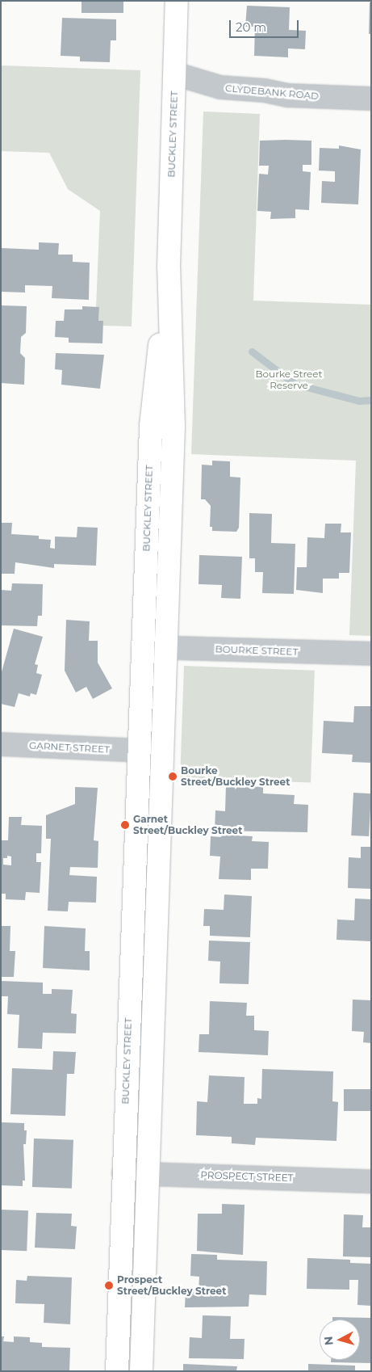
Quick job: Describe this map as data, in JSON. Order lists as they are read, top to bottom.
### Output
{
  "streets": {
    "main road": ["BUCKLEY STREET"],
    "street": [
      "CLYDEBANK ROAD",
      "BOURKE STREET",
      "GARNET STREET",
      "PROSPECT STREET"
    ]
  },
  "crossings": [
    ["CLYDEBANK ROAD", "BUCKLEY STREET"],
    ["BUCKLEY STREET", "BOURKE STREET"],
    ["BUCKLEY STREET", "GARNET STREET"],
    ["BUCKLEY STREET", "PROSPECT STREET"]
  ],
  "parks": ["Bourke Street Reserve"],
  "places": ["Bourke Street/Buckley Street", "Garnet Street/Buckley Street", "Prospect Street/Buckley Street"],
  "scale_bar": "20 m",
  "north": "left"
}
